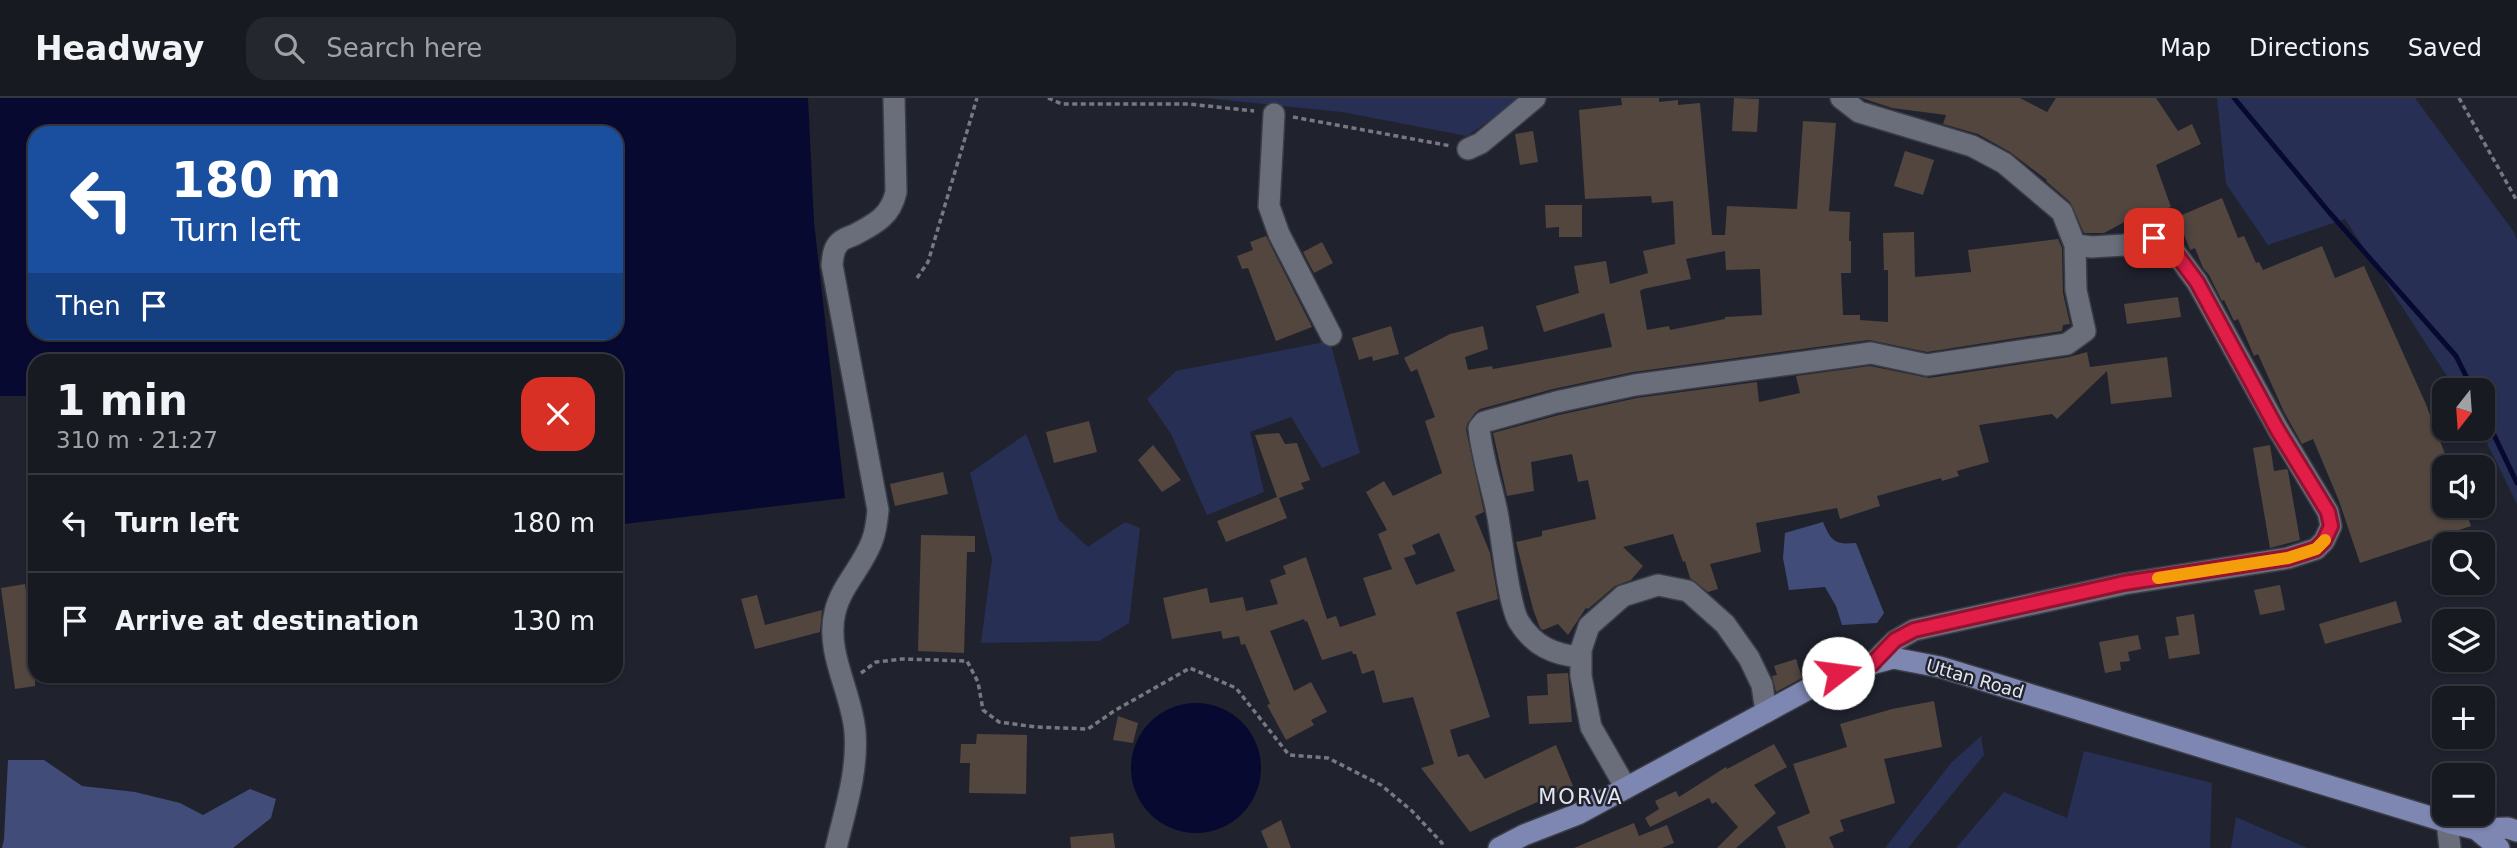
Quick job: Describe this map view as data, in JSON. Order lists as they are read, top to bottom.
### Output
{
  "streets": {
    "main road": ["Uttan Road"]
  },
  "districts": ["MORVA"],
  "north": "bottom",
  "page": {
    "header": "Headway",
    "search": "Search here",
    "nav": ["Map", "Directions", "Saved"],
    "turn": ["180 m", "Turn left"],
    "then": "Then",
    "heading": ["1 min", "310 m · 21:27"],
    "map_buttons": ["+", "−"],
    "list": [
      {
        "name": "Turn left",
        "value": "180 m"
      },
      {
        "name": "Arrive at destination",
        "value": "130 m"
      }
    ]
  }
}
